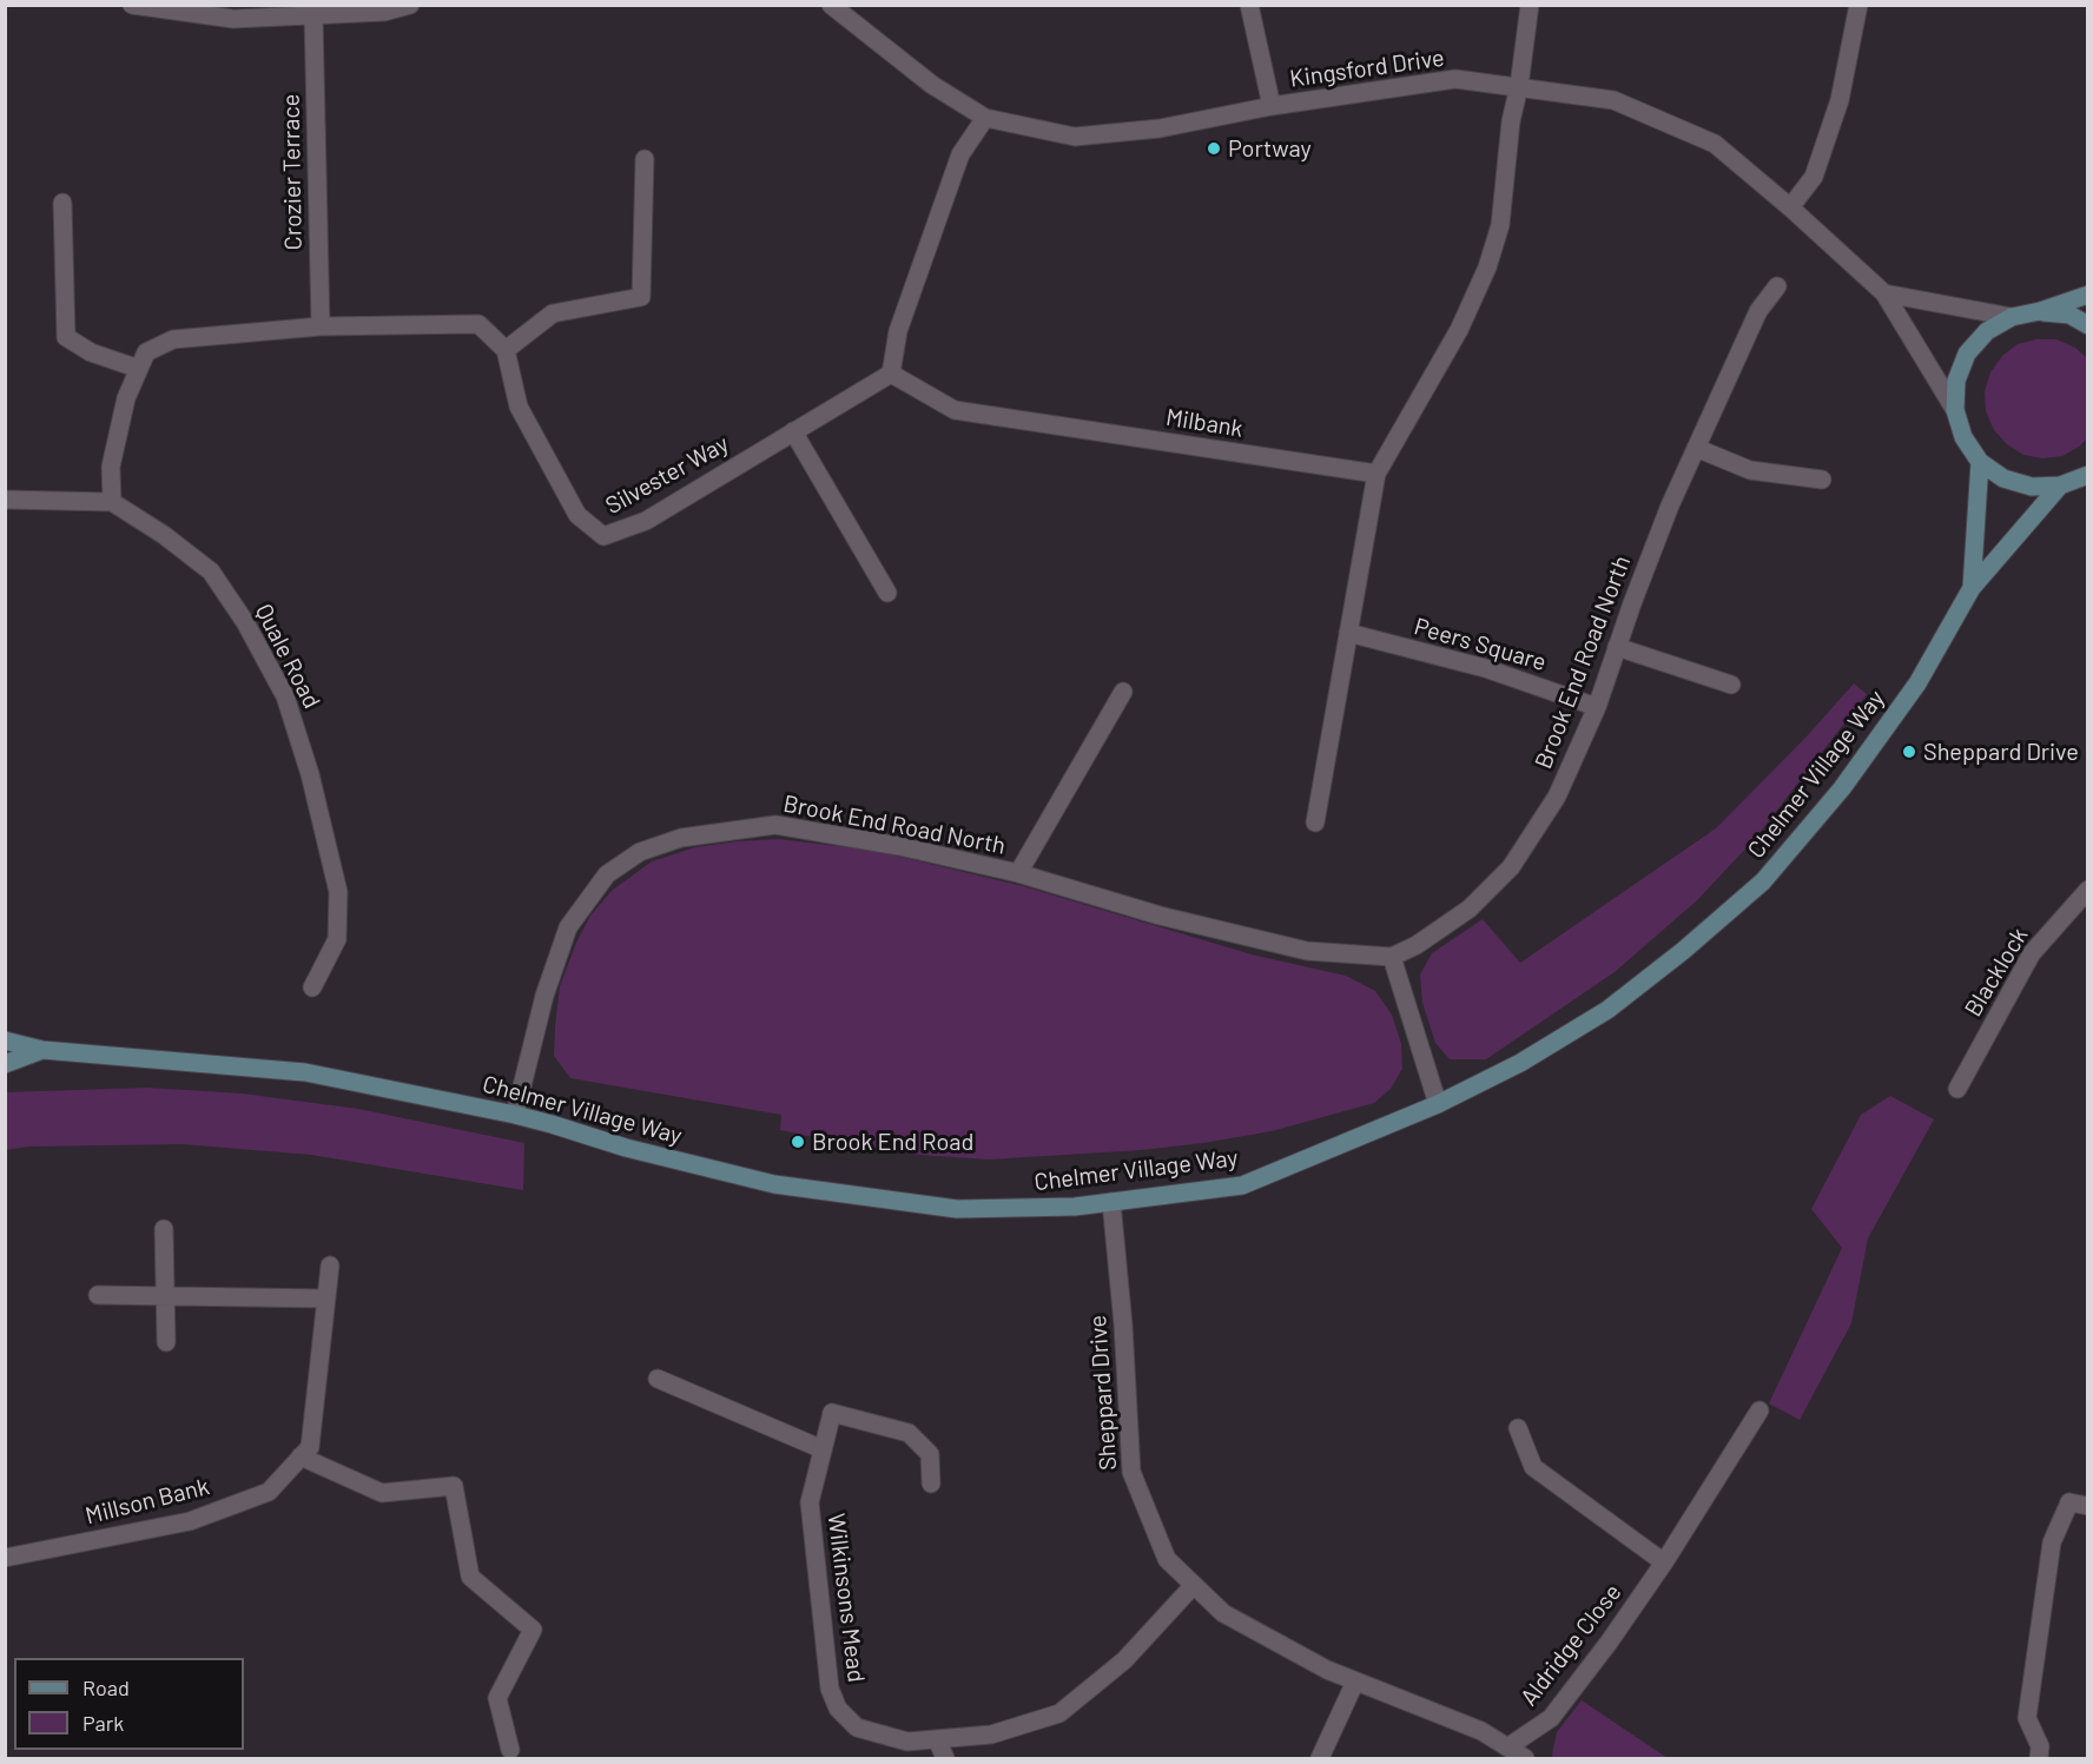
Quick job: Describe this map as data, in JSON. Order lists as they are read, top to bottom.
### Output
{
  "streets": {
    "street": [
      "Kingsford Drive",
      "Crozier Terrace",
      "Milbank",
      "Silvester Way",
      "Peers Square",
      "Quale Road",
      "Brook End Road North",
      "Chelmer Village Way",
      "Blacklock",
      "Sheppard Drive",
      "Millson Bank",
      "Wilkinsons Mead",
      "Aldridge Close"
    ]
  },
  "crossings": [
    ["Milbank", "Silvester Way"],
    ["Peers Square", "Brook End Road North"],
    ["Brook End Road North", "Chelmer Village Way"],
    ["Chelmer Village Way", "Sheppard Drive"],
    ["Sheppard Drive", "Wilkinsons Mead"],
    ["Sheppard Drive", "Aldridge Close"]
  ],
  "places": ["Portway", "Sheppard Drive", "Brook End Road"],
  "legend": ["Road", "Park"]
}
